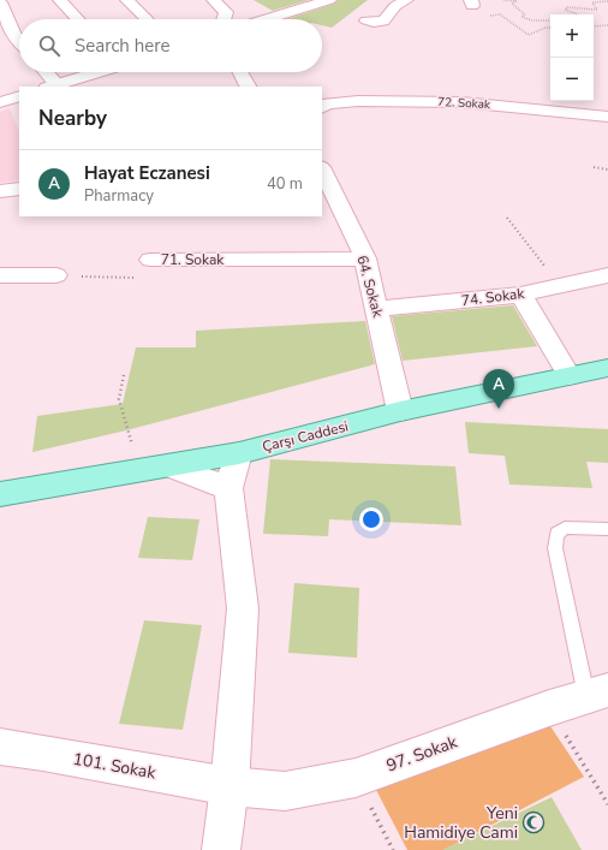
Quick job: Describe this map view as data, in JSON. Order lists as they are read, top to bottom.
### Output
{
  "streets": {
    "main road": ["Çarşı Caddesi"],
    "street": [
      "72. Sokak",
      "71. Sokak",
      "64. Sokak",
      "74. Sokak",
      "97. Sokak",
      "101. Sokak"
    ]
  },
  "crossings": [
    ["71. Sokak", "64. Sokak"],
    ["64. Sokak", "74. Sokak"],
    ["64. Sokak", "Çarşı Caddesi"],
    ["97. Sokak", "101. Sokak"]
  ],
  "places": {
    "mosque": ["Yeni Hamidiye Cami"]
  },
  "page": {
    "map_buttons": ["+", "−"],
    "search": "Search here",
    "heading": "Nearby",
    "list": [
      {
        "mark": "A",
        "name": "Hayat Eczanesi",
        "note": "Pharmacy",
        "value": "40 m"
      }
    ],
    "pins": "A"
  }
}
